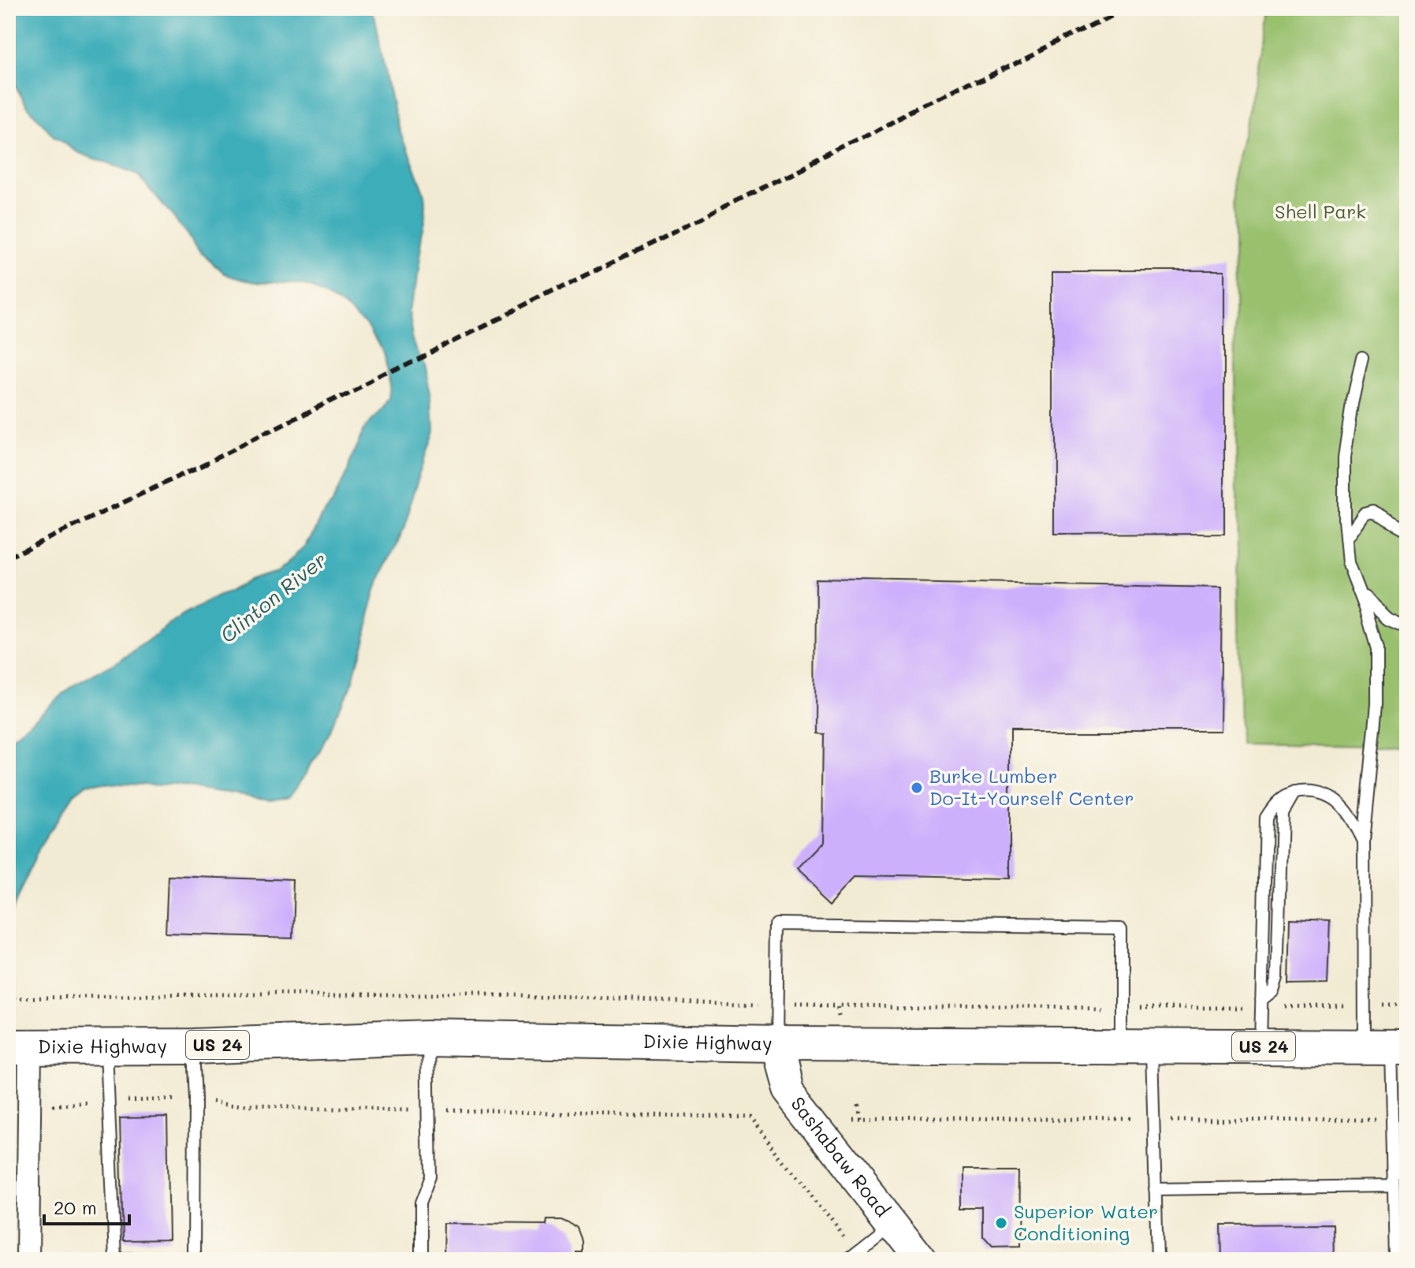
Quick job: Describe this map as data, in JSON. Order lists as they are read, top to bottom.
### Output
{
  "streets": {
    "main road": ["Dixie Highway", "US 24"],
    "street": ["Sashabaw Road"]
  },
  "crossings": [
    ["Dixie Highway", "Sashabaw Road"]
  ],
  "water": ["Clinton River"],
  "parks": ["Shell Park"],
  "places": ["Burke Lumber Do-It-Yourself Center", "Superior Water Conditioning"],
  "scale_bar": "20 m"
}
